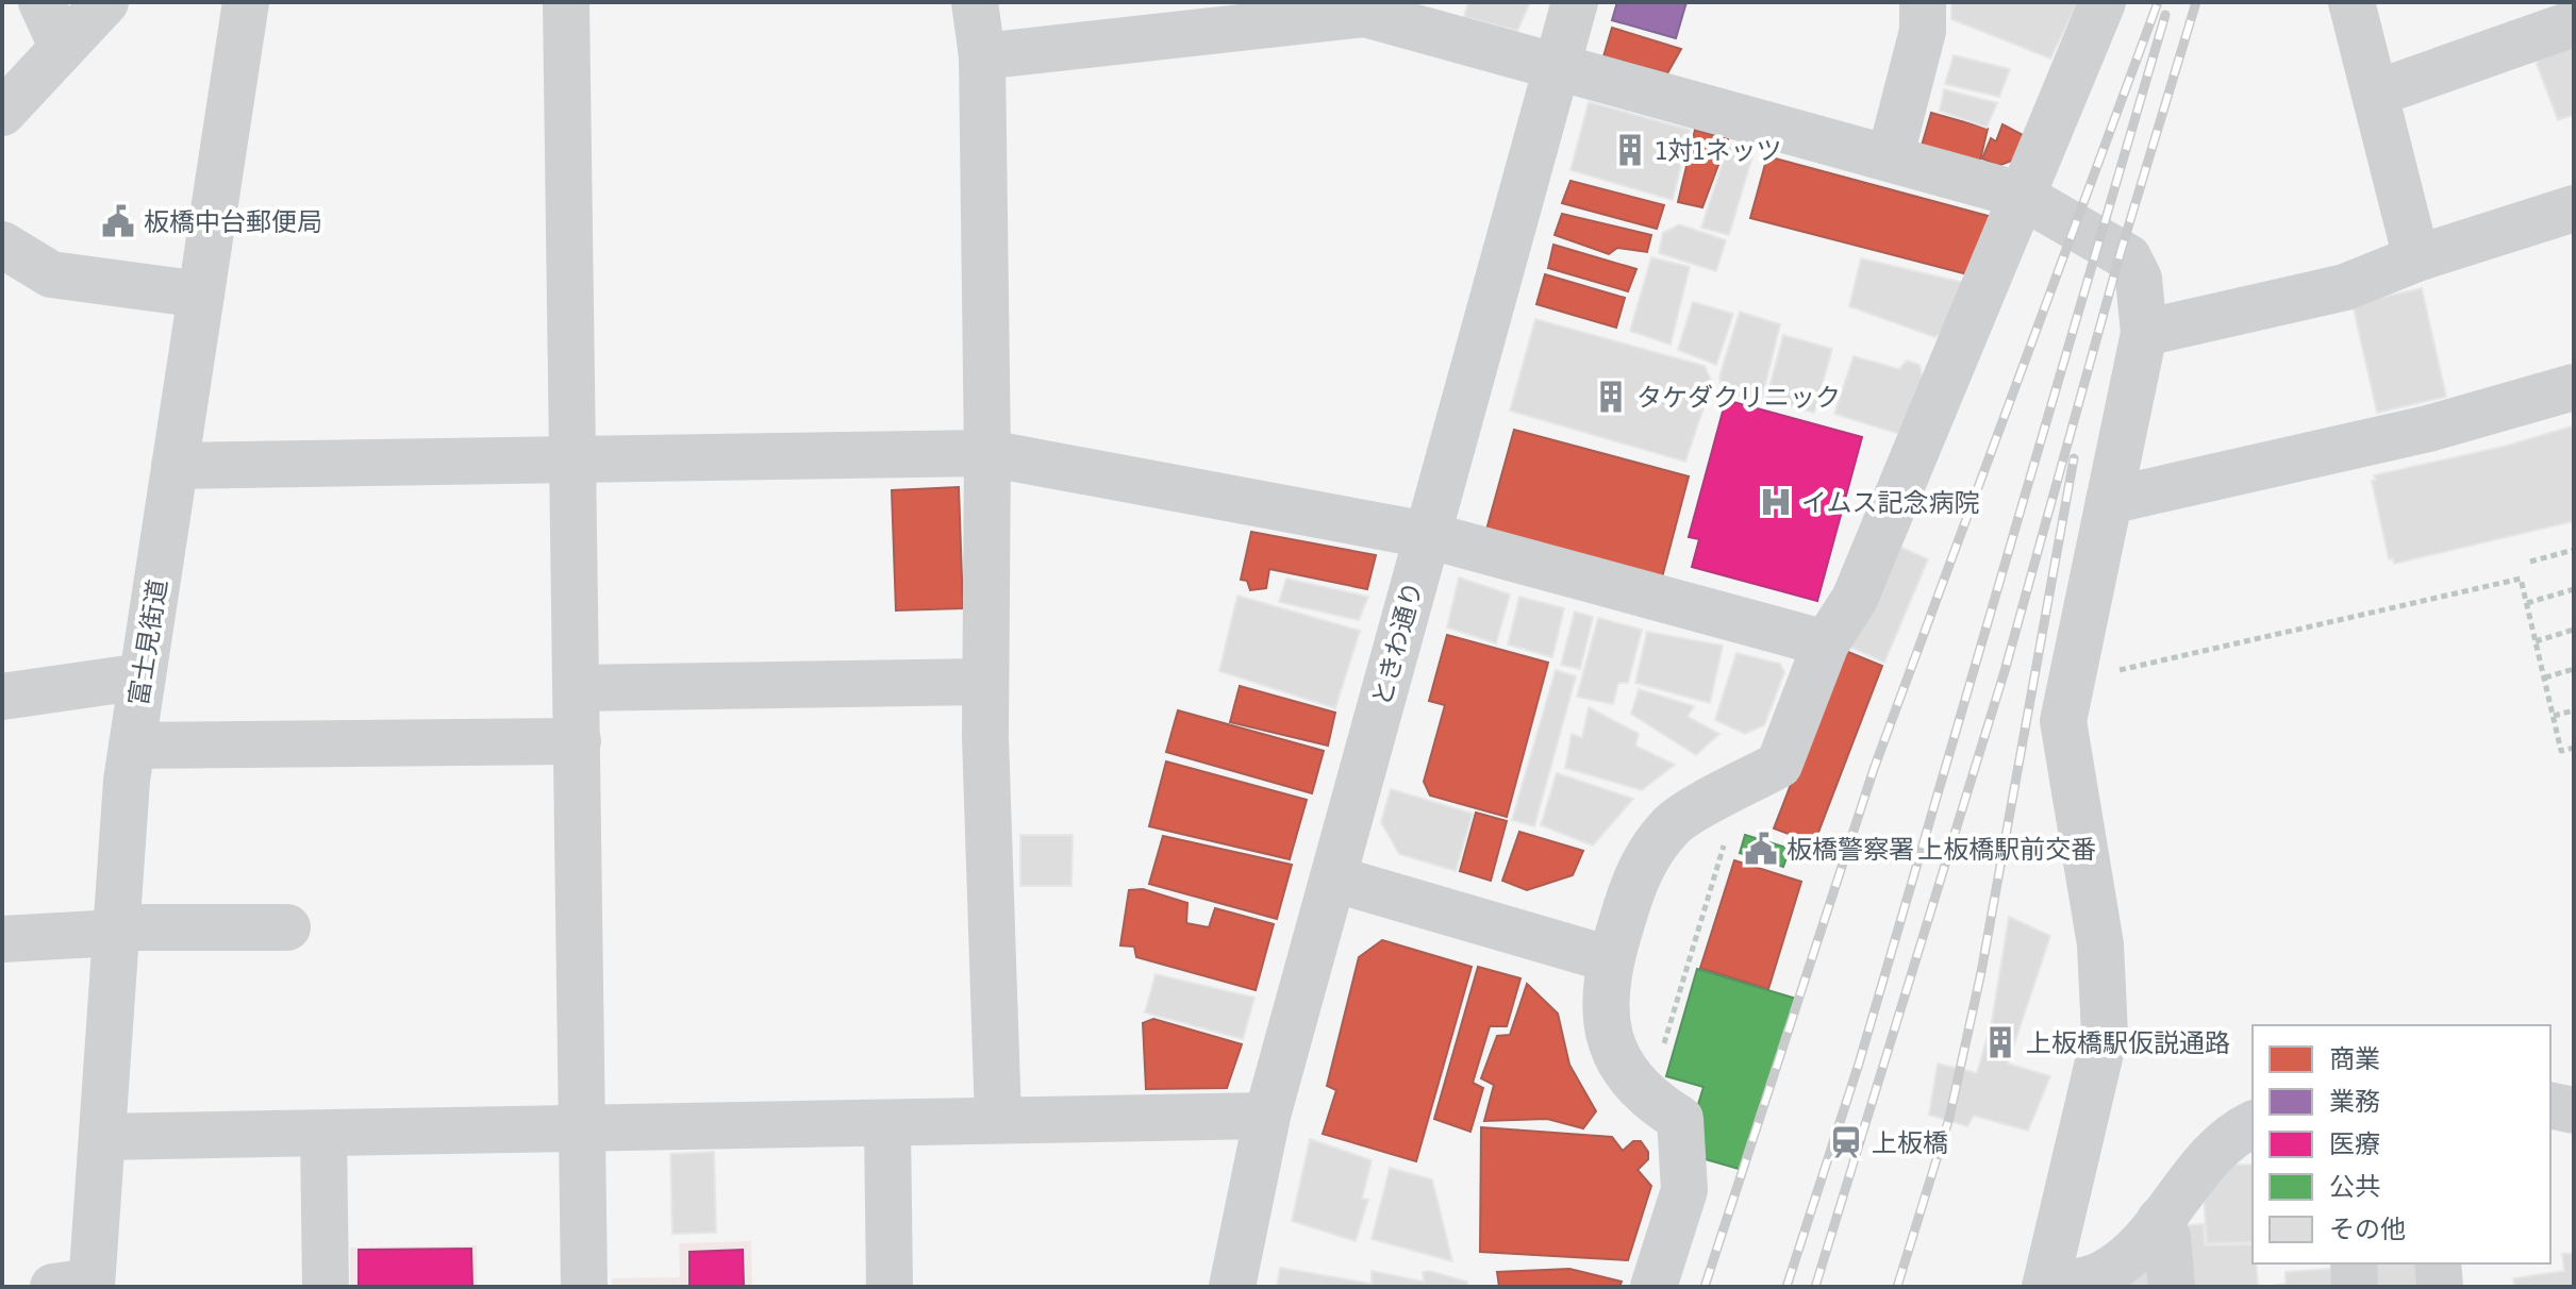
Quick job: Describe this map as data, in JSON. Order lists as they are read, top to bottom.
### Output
{
  "streets": {
    "street": ["富士見街道", "ときわ通り"]
  },
  "places": {
    "building": ["1対1ネッツ", "タケダクリニック", "上板橋駅仮説通路"],
    "public building": ["板橋中台郵便局", "板橋警察署 上板橋駅前交番"],
    "hospital": ["イムス記念病院"],
    "station": ["上板橋"]
  },
  "legend": [
    "商業",
    "業務",
    "医療",
    "公共",
    "その他"
  ]
}
